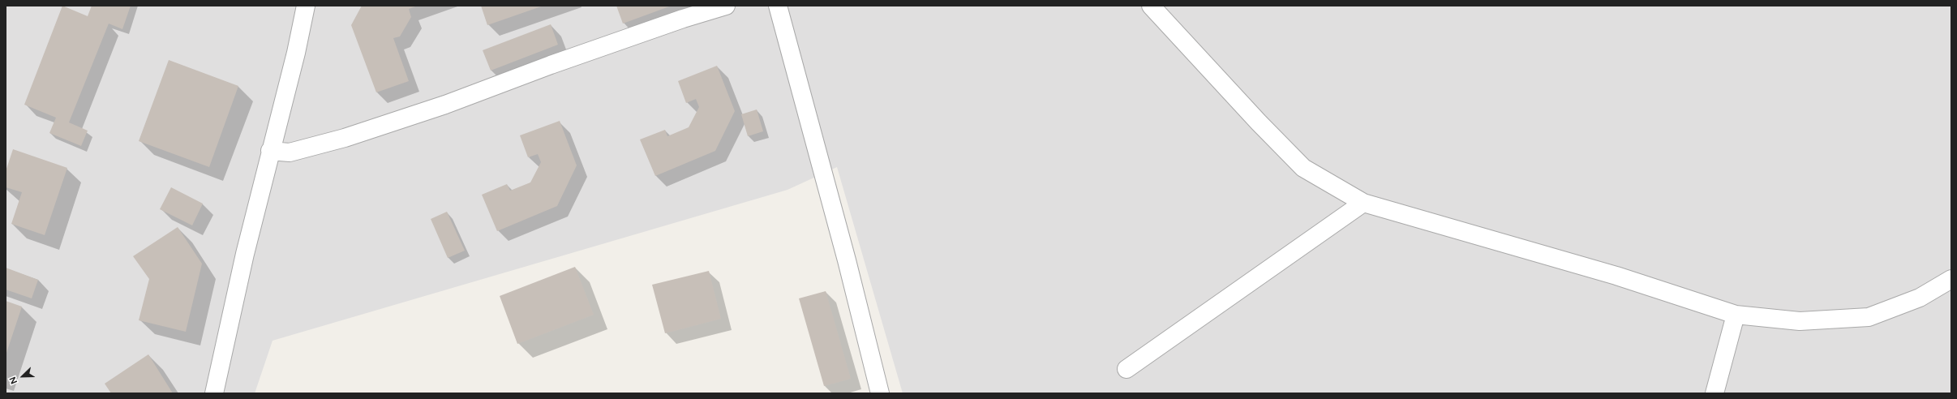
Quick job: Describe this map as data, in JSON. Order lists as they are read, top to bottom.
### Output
{
  "north": "bottom left"
}
